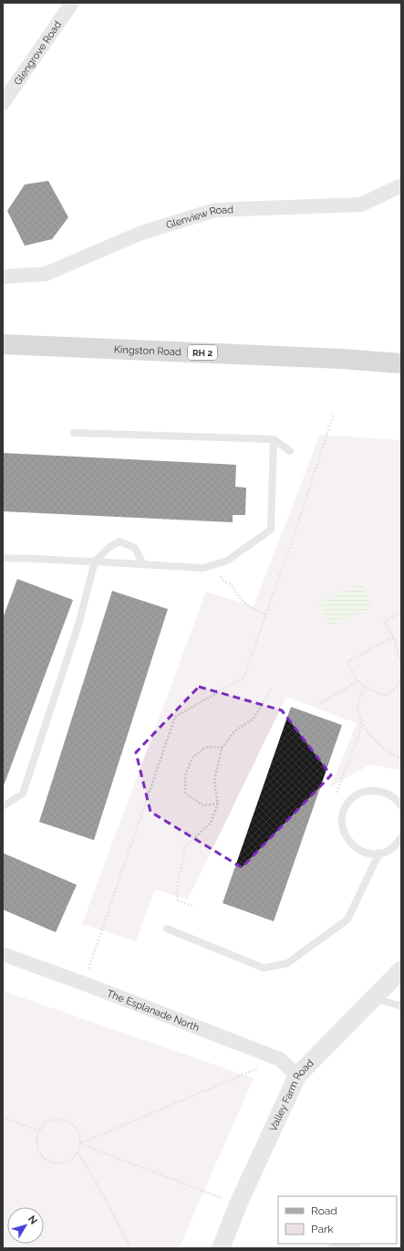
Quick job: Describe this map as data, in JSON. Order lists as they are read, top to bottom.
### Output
{
  "streets": {
    "main road": ["Kingston Road", "RH 2"],
    "street": [
      "Glengrove Road",
      "Glenview Road",
      "The Esplanade North",
      "Valley Farm Road"
    ]
  },
  "crossings": [
    ["The Esplanade North", "Valley Farm Road"]
  ],
  "legend": ["Road", "Park"],
  "north": "top right"
}
